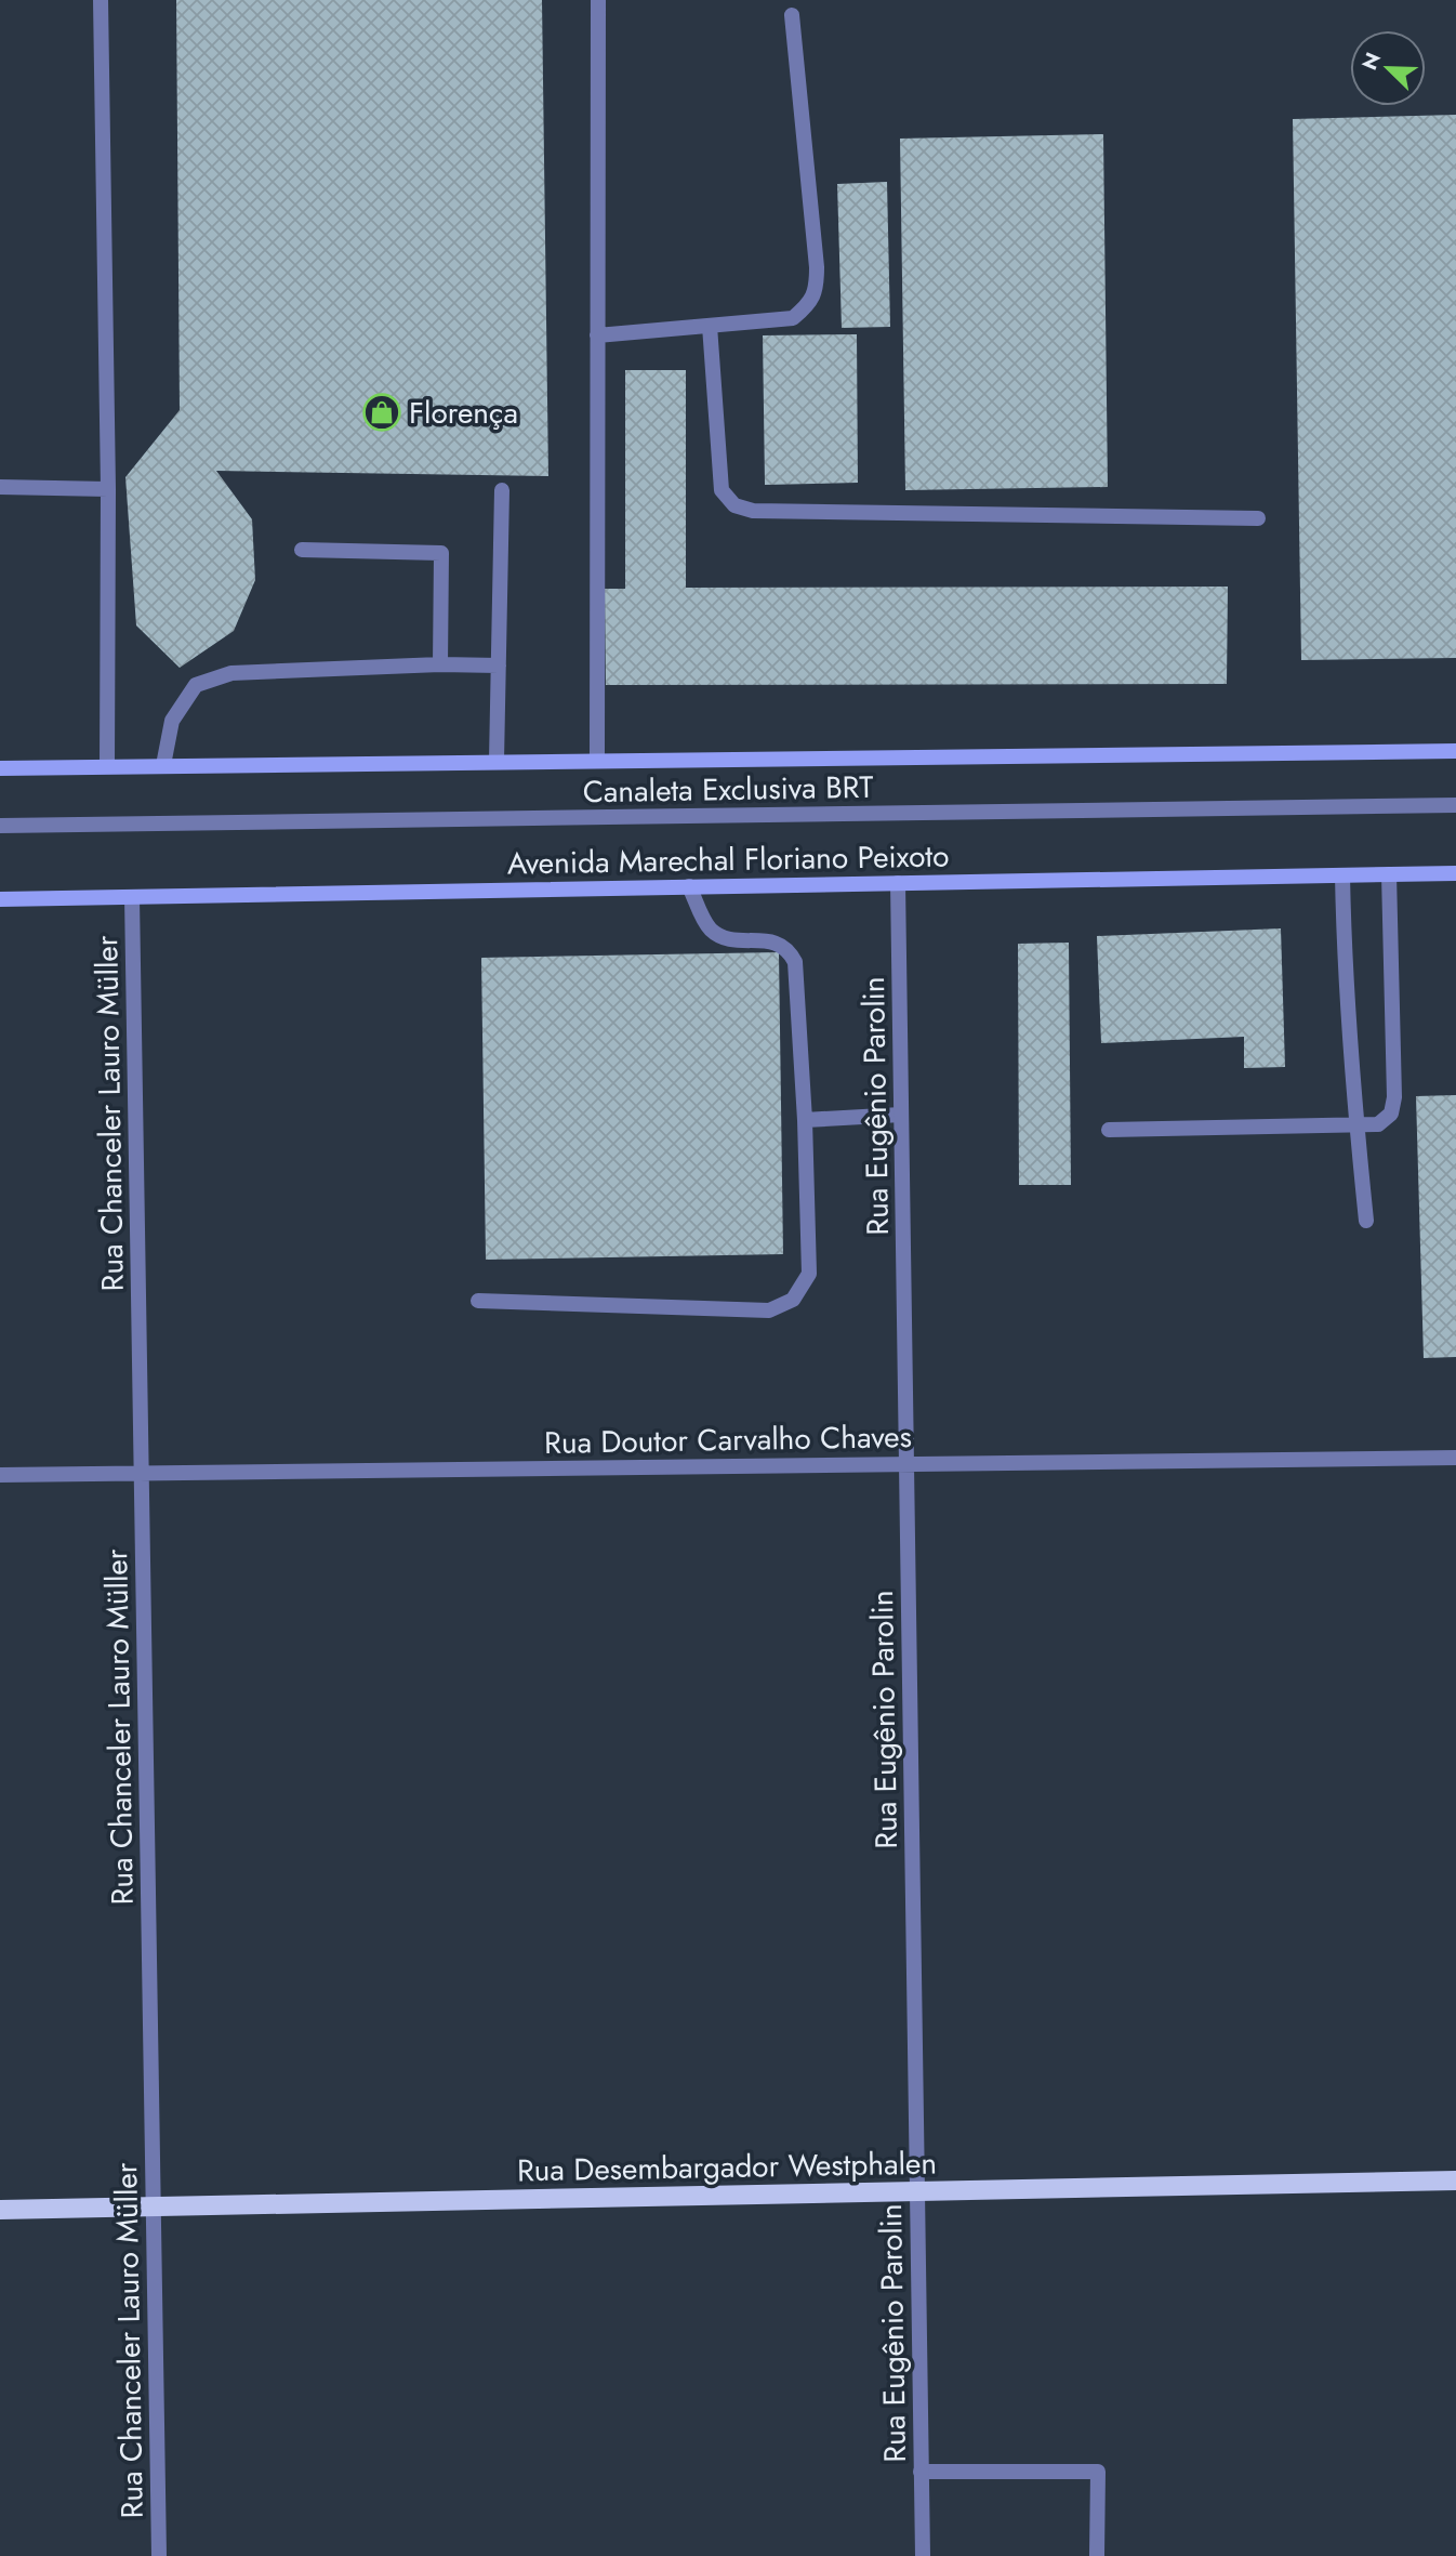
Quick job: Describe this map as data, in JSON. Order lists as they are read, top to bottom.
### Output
{
  "streets": {
    "main road": ["Rua Desembargador Westphalen"],
    "street": [
      "Canaleta Exclusiva BRT",
      "Avenida Marechal Floriano Peixoto",
      "Rua Eugênio Parolin",
      "Rua Chanceler Lauro Müller",
      "Rua Doutor Carvalho Chaves"
    ]
  },
  "crossings": [
    ["Avenida Marechal Floriano Peixoto", "Rua Eugênio Parolin"],
    ["Avenida Marechal Floriano Peixoto", "Rua Chanceler Lauro Müller"],
    ["Rua Eugênio Parolin", "Rua Doutor Carvalho Chaves"],
    ["Rua Eugênio Parolin", "Rua Desembargador Westphalen"],
    ["Rua Chanceler Lauro Müller", "Rua Doutor Carvalho Chaves"],
    ["Rua Chanceler Lauro Müller", "Rua Desembargador Westphalen"]
  ],
  "places": {
    "shop": ["Florença"]
  },
  "north": "top left"
}
